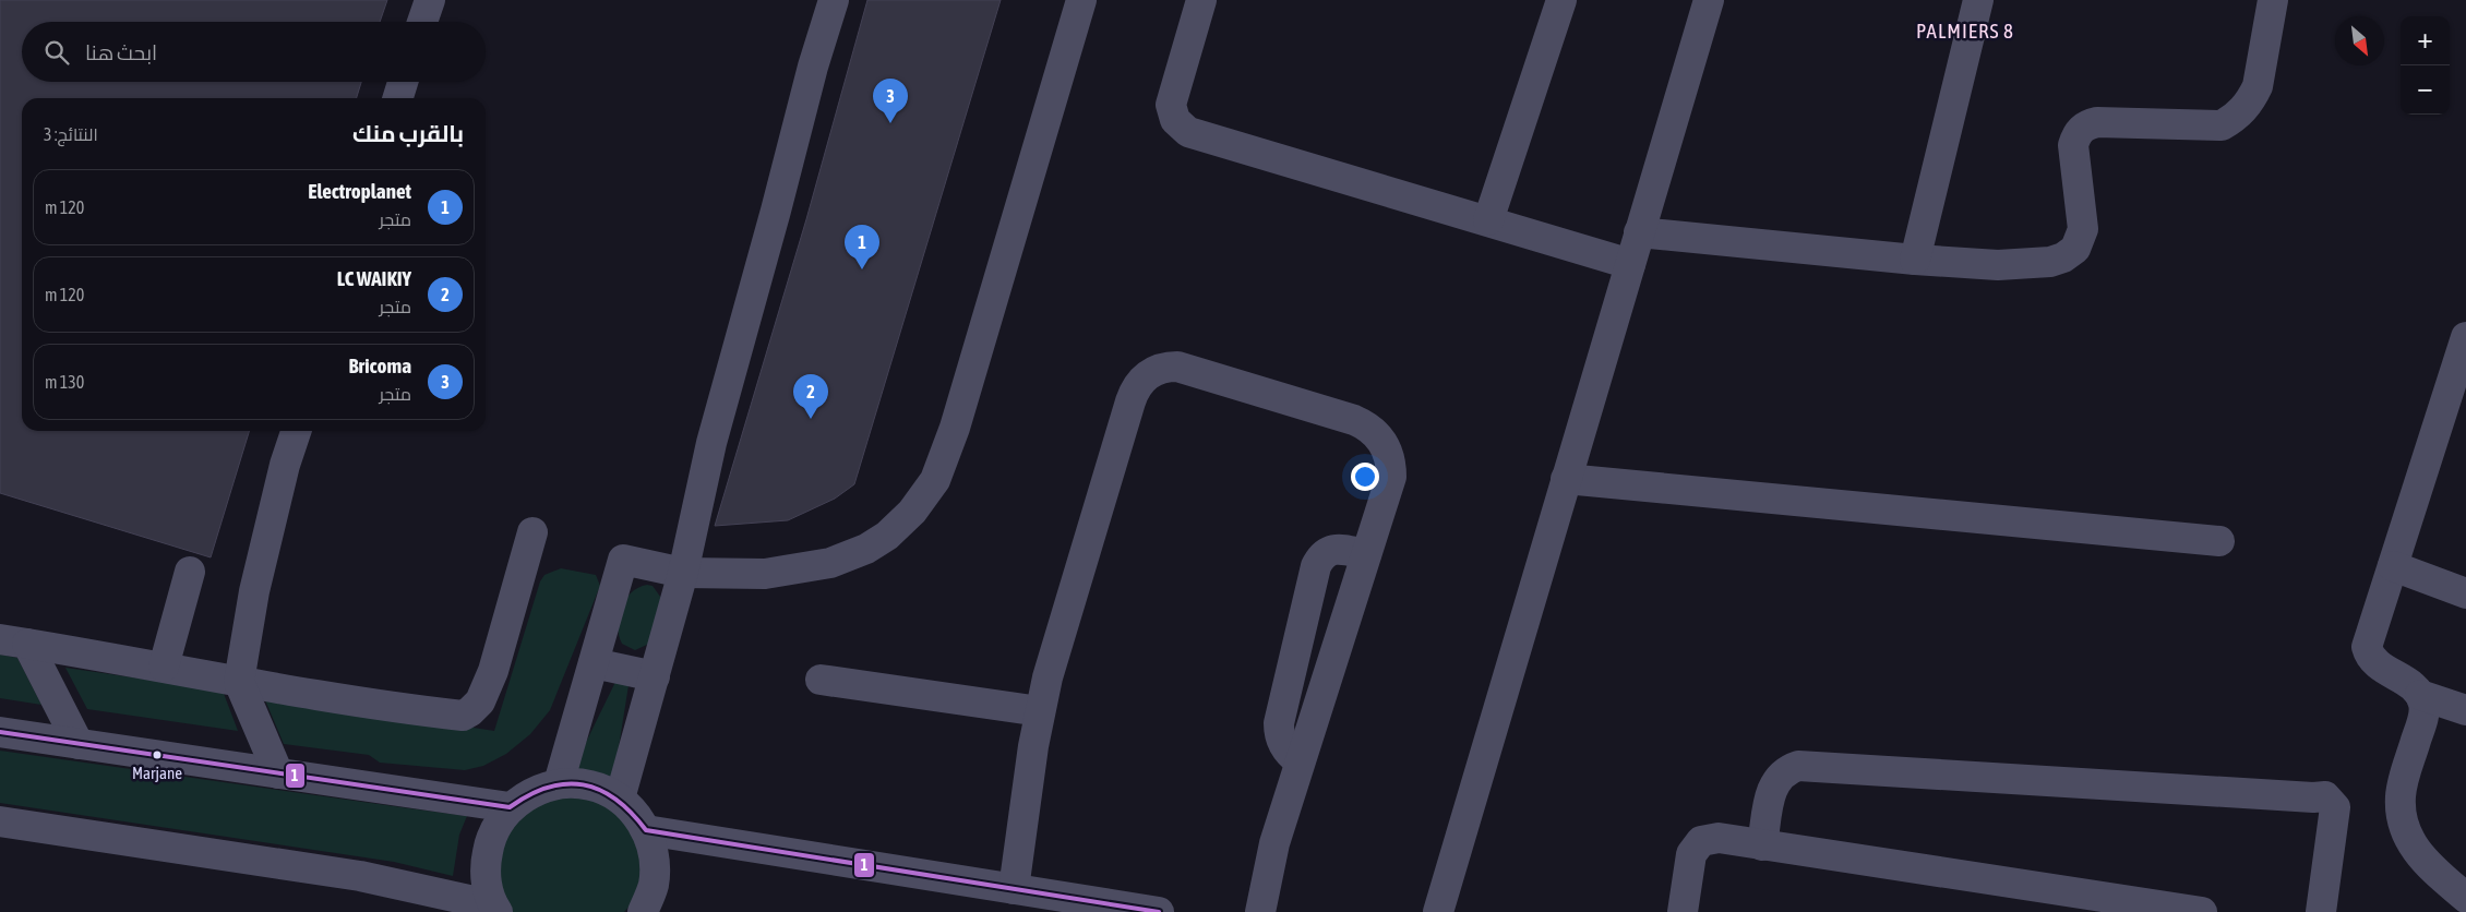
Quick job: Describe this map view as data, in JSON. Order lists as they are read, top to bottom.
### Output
{
  "districts": ["PALMIERS 8"],
  "places": ["Marjane"],
  "lines": ["transit line 1"],
  "north": "bottom right",
  "page": {
    "map_buttons": ["+", "−"],
    "search": "ابحث هنا",
    "pins": ["3", "1", "2"],
    "heading": ["بالقرب منك", "النتائج: 3"],
    "list": [
      {
        "mark": "1",
        "name": "Electroplanet",
        "note": "متجر",
        "value": "120 m"
      },
      {
        "mark": "2",
        "name": "LC WAIKIY",
        "note": "متجر",
        "value": "120 m"
      },
      {
        "mark": "3",
        "name": "Bricoma",
        "note": "متجر",
        "value": "130 m"
      }
    ]
  }
}
